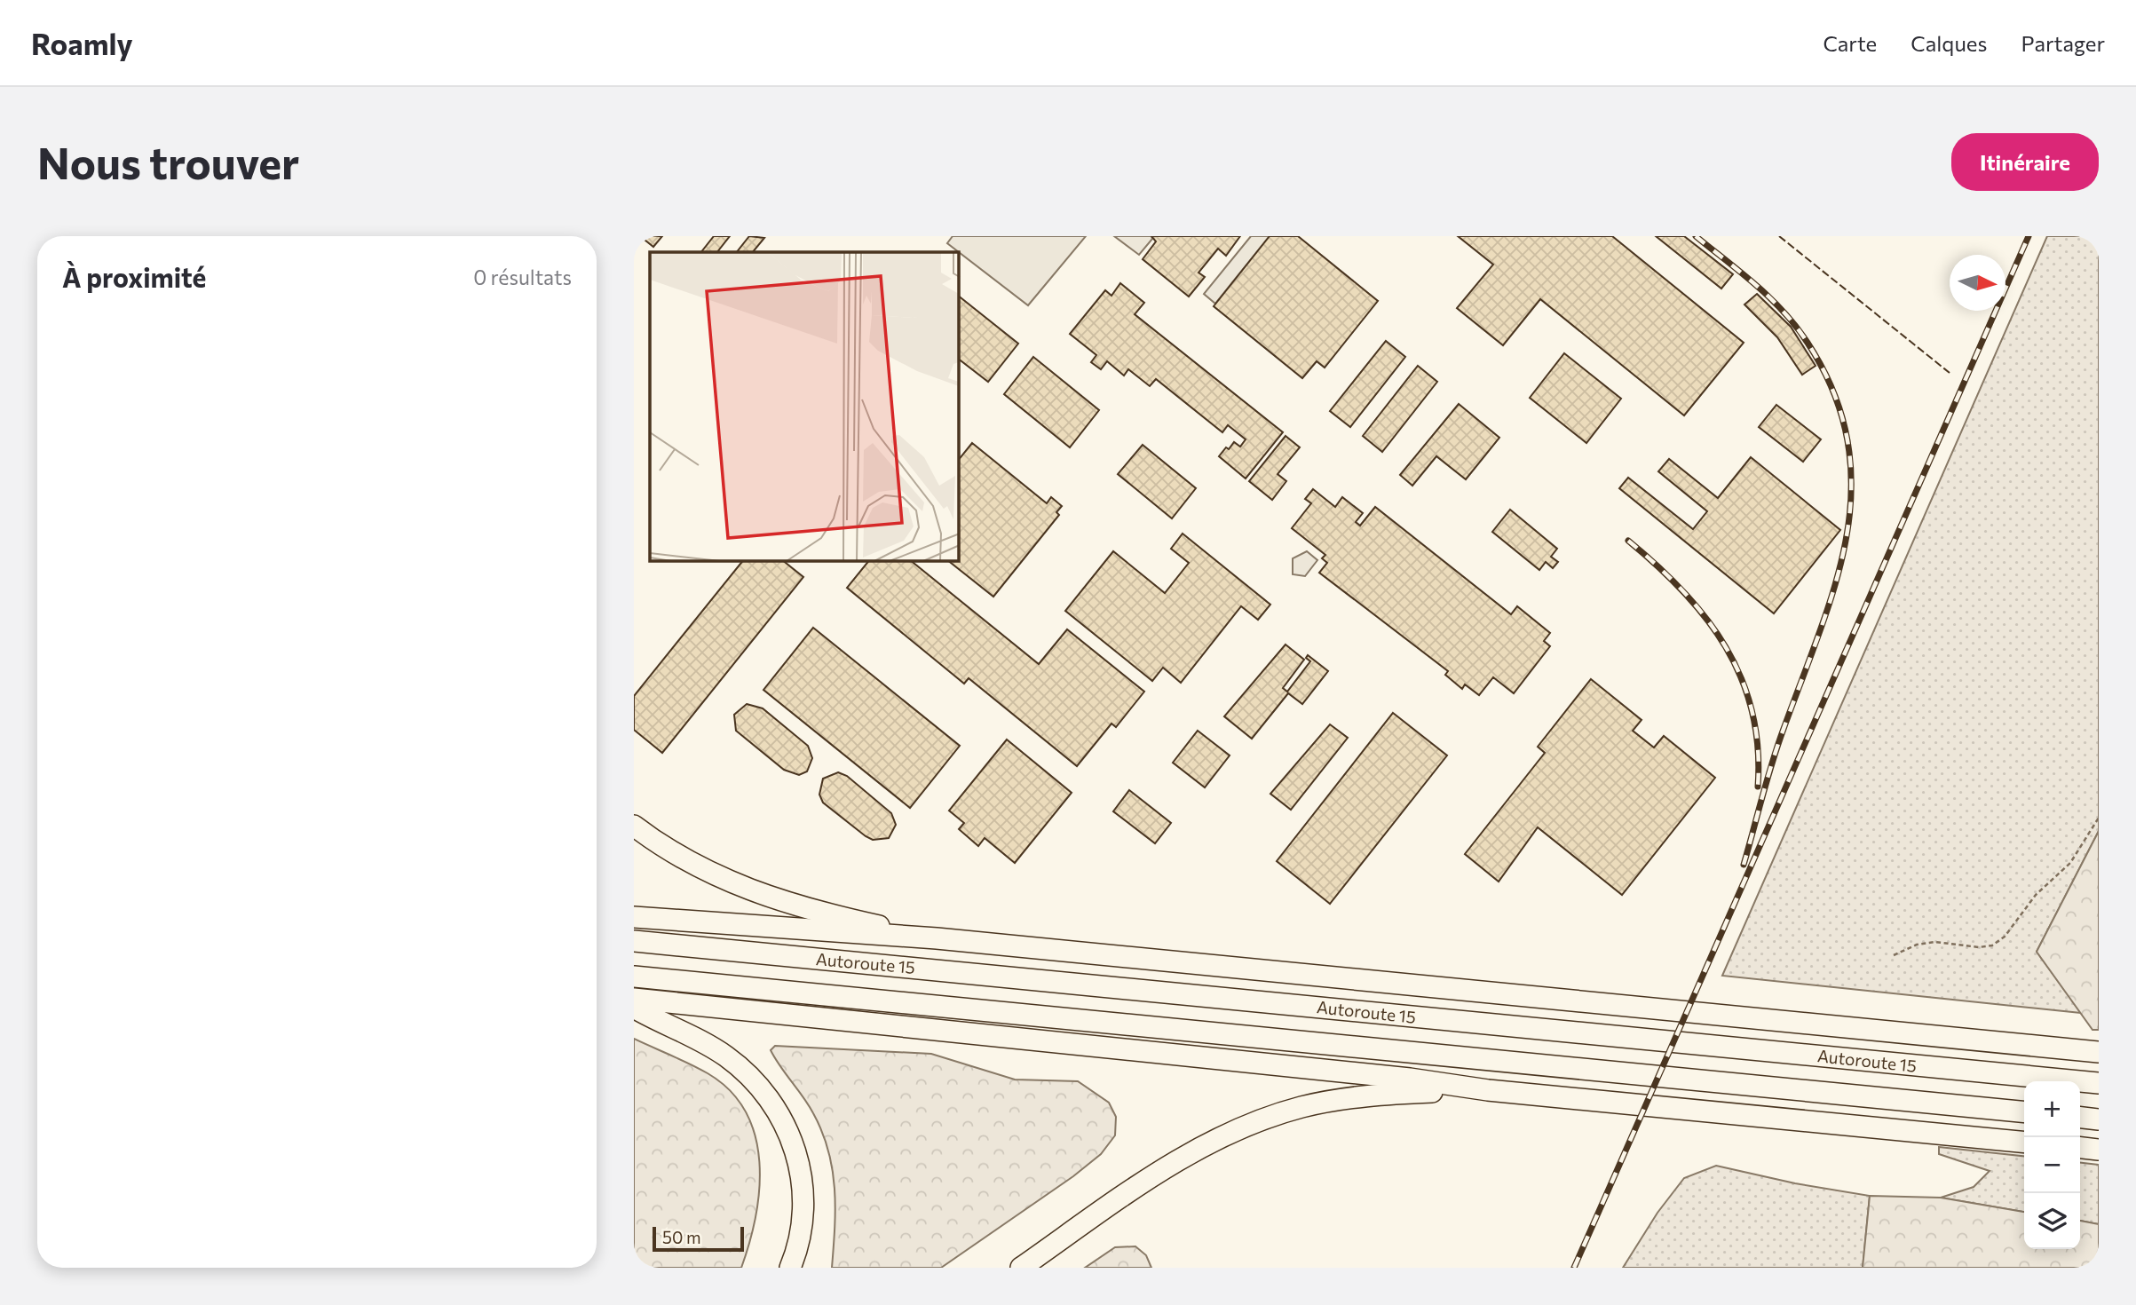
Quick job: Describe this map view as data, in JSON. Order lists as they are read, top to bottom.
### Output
{
  "streets": {
    "highway": ["Autoroute 15"]
  },
  "scale_bar": "50 m",
  "north": "right",
  "page": {
    "header": "Roamly",
    "nav": ["Carte", "Calques", "Partager"],
    "buttons": "Itinéraire",
    "title": "Nous trouver",
    "heading": ["À proximité", "0 résultats"],
    "map_buttons": ["+", "−"],
    "scale": "50 m"
  }
}
